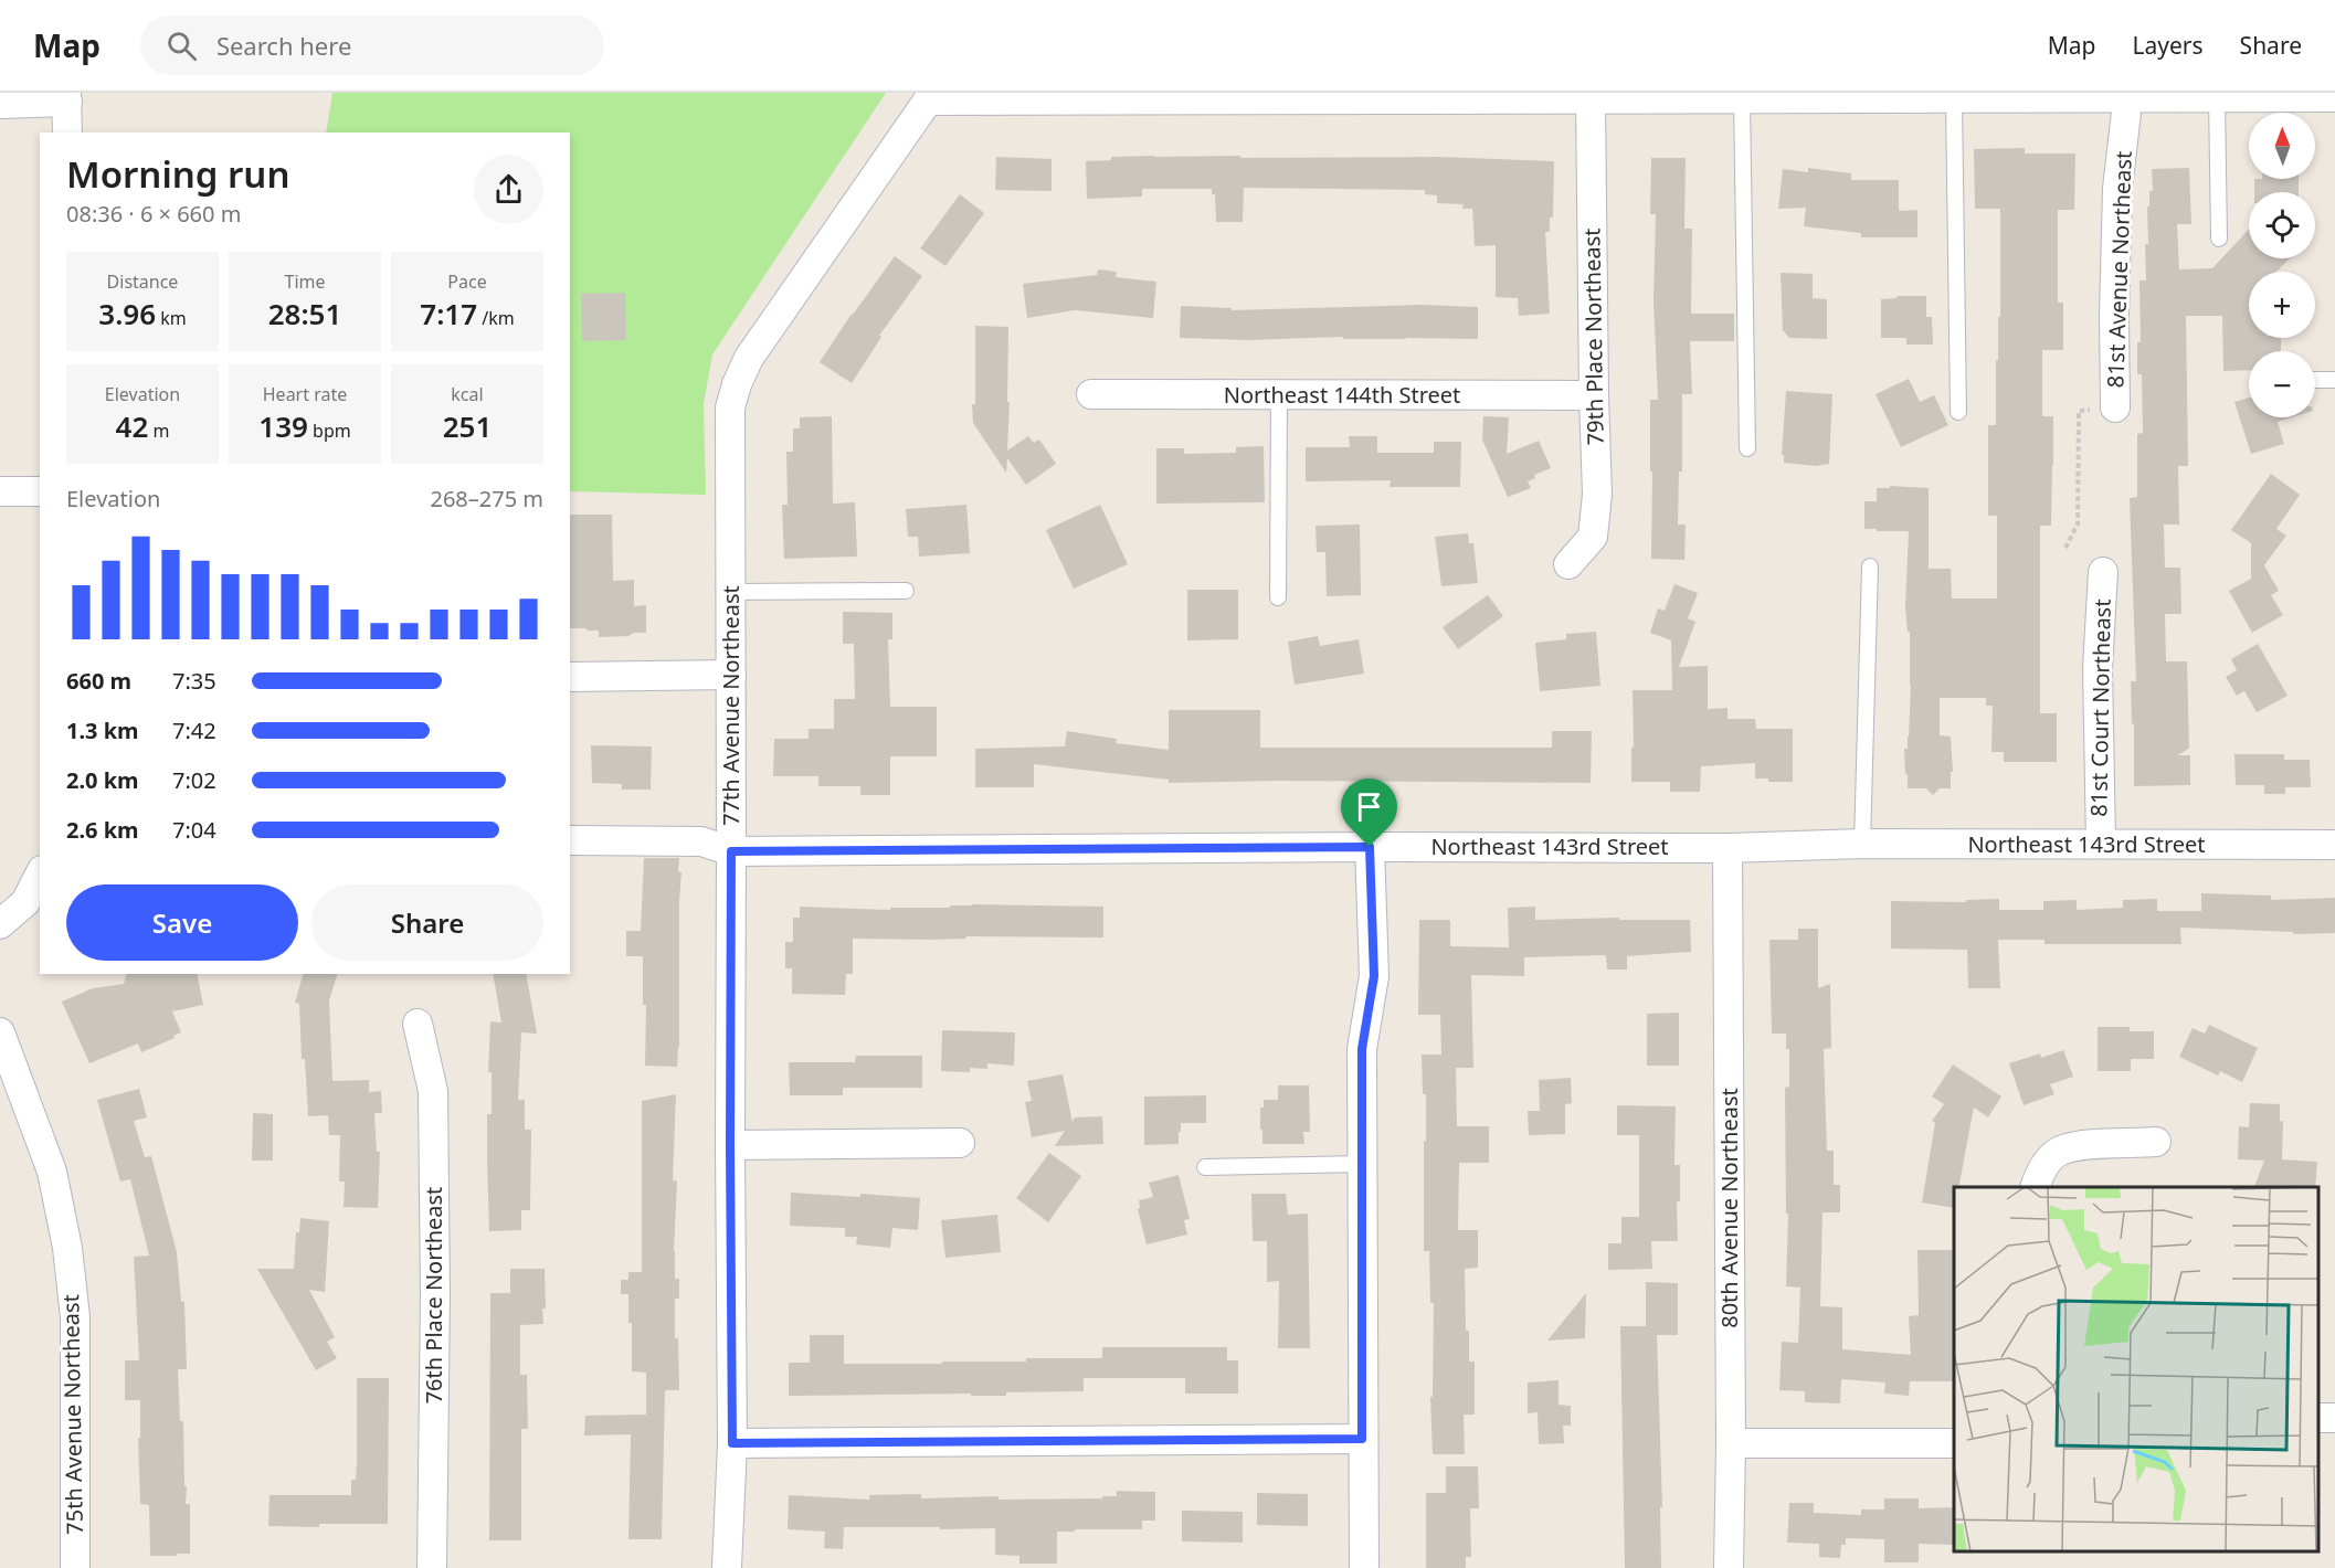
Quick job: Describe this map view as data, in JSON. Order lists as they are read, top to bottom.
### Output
{
  "streets": {
    "street": [
      "81st Avenue Northeast",
      "79th Place Northeast",
      "Northeast 144th Street",
      "77th Avenue Northeast",
      "81st Court Northeast",
      "Northeast 143rd Street",
      "80th Avenue Northeast",
      "76th Place Northeast",
      "75th Avenue Northeast"
    ]
  },
  "crossings": [
    ["79th Place Northeast", "Northeast 144th Street"],
    ["77th Avenue Northeast", "Northeast 143rd Street"],
    ["81st Court Northeast", "Northeast 143rd Street"],
    ["Northeast 143rd Street", "80th Avenue Northeast"]
  ],
  "north": "top",
  "page": {
    "header": "Map",
    "search": "Search here",
    "nav": ["Map", "Layers", "Share"],
    "map_buttons": ["+", "−"],
    "heading": ["Morning run", "08:36 · 6 × 660 m"],
    "stats": [
      ["Distance", "3.96 km"],
      ["Time", "28:51"],
      ["Pace", "7:17 /km"],
      ["Elevation", "42 m"],
      ["Heart rate", "139 bpm"],
      ["kcal", "251"]
    ],
    "chart": ["Elevation", "268–275 m"],
    "list": [
      {
        "name": "660 m",
        "note": "7:35"
      },
      {
        "name": "1.3 km",
        "note": "7:42"
      },
      {
        "name": "2.0 km",
        "note": "7:02"
      },
      {
        "name": "2.6 km",
        "note": "7:04"
      }
    ],
    "buttons": ["Save", "Share"]
  }
}
